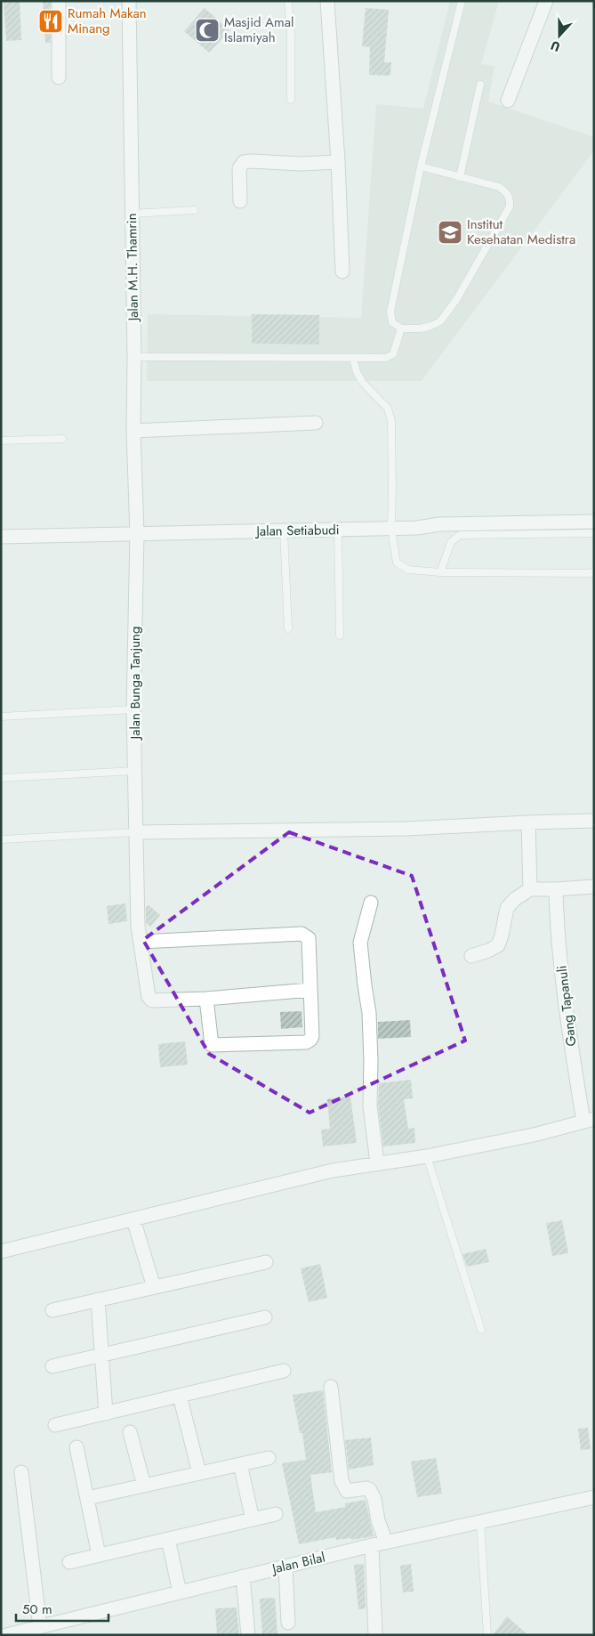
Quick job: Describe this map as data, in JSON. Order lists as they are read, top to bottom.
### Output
{
  "streets": {
    "street": [
      "Jalan M.H. Thamrin",
      "Jalan Setiabudi",
      "Jalan Bunga Tanjung",
      "Gang Tapanuli",
      "Jalan Bilal"
    ]
  },
  "crossings": [
    ["Jalan M.H. Thamrin", "Jalan Setiabudi"],
    ["Jalan M.H. Thamrin", "Jalan Bunga Tanjung"],
    ["Jalan Setiabudi", "Jalan Bunga Tanjung"]
  ],
  "places": {
    "restaurant": ["Rumah Makan Minang"],
    "mosque": ["Masjid Amal Islamiyah"],
    "school or university": ["Institut Kesehatan Medistra"]
  },
  "scale_bar": "50 m",
  "north": "bottom"
}
